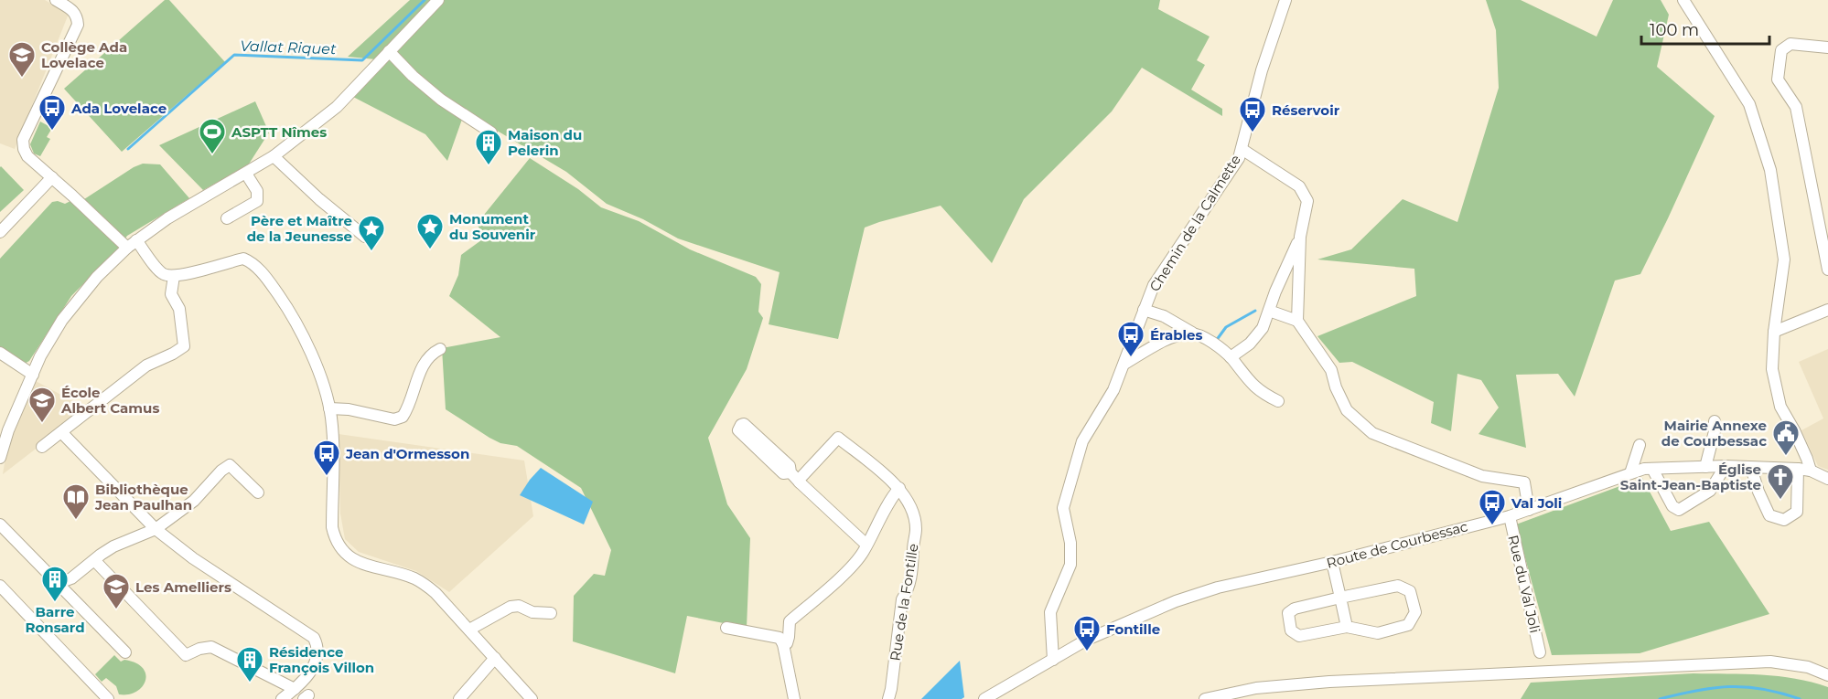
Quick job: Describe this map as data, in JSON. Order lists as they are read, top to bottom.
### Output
{
  "streets": {
    "street": [
      "Chemin de la Calmette",
      "Route de Courbessac",
      "Rue du Val Joli",
      "Rue de la Fontille"
    ]
  },
  "crossings": [
    ["Chemin de la Calmette", "Route de Courbessac"],
    ["Route de Courbessac", "Rue du Val Joli"]
  ],
  "water": ["Vallat Riquet"],
  "places": {
    "school or university": ["Collège Ada Lovelace", "École Albert Camus", "Les Amelliers"],
    "bus stop": [
      "Ada Lovelace",
      "Réservoir",
      "Érables",
      "Jean d'Ormesson",
      "Val Joli",
      "Fontille"
    ],
    "sports": ["ASPTT Nîmes"],
    "building": ["Maison du Pelerin", "Barre Ronsard", "Résidence François Villon"],
    "place": ["Monument du Souvenir", "Père et Maître de la Jeunesse"],
    "public building": ["Mairie Annexe de Courbessac"],
    "church": ["Église Saint-Jean-Baptiste"],
    "library": ["Bibliothèque Jean Paulhan"]
  },
  "scale_bar": "100 m"
}
